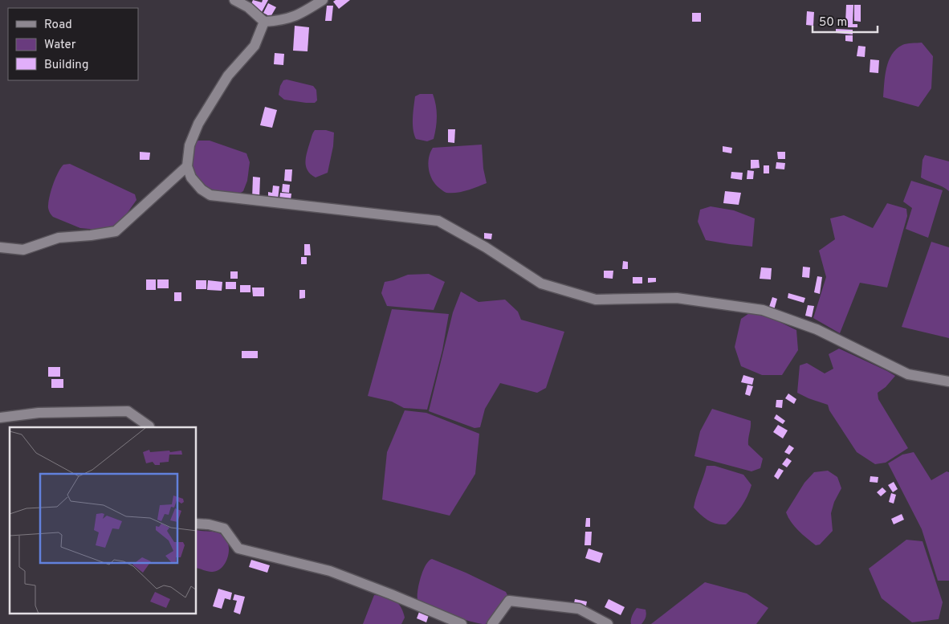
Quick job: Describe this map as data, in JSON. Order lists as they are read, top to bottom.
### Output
{
  "legend": ["Road", "Water", "Building"],
  "scale_bar": "50 m"
}
